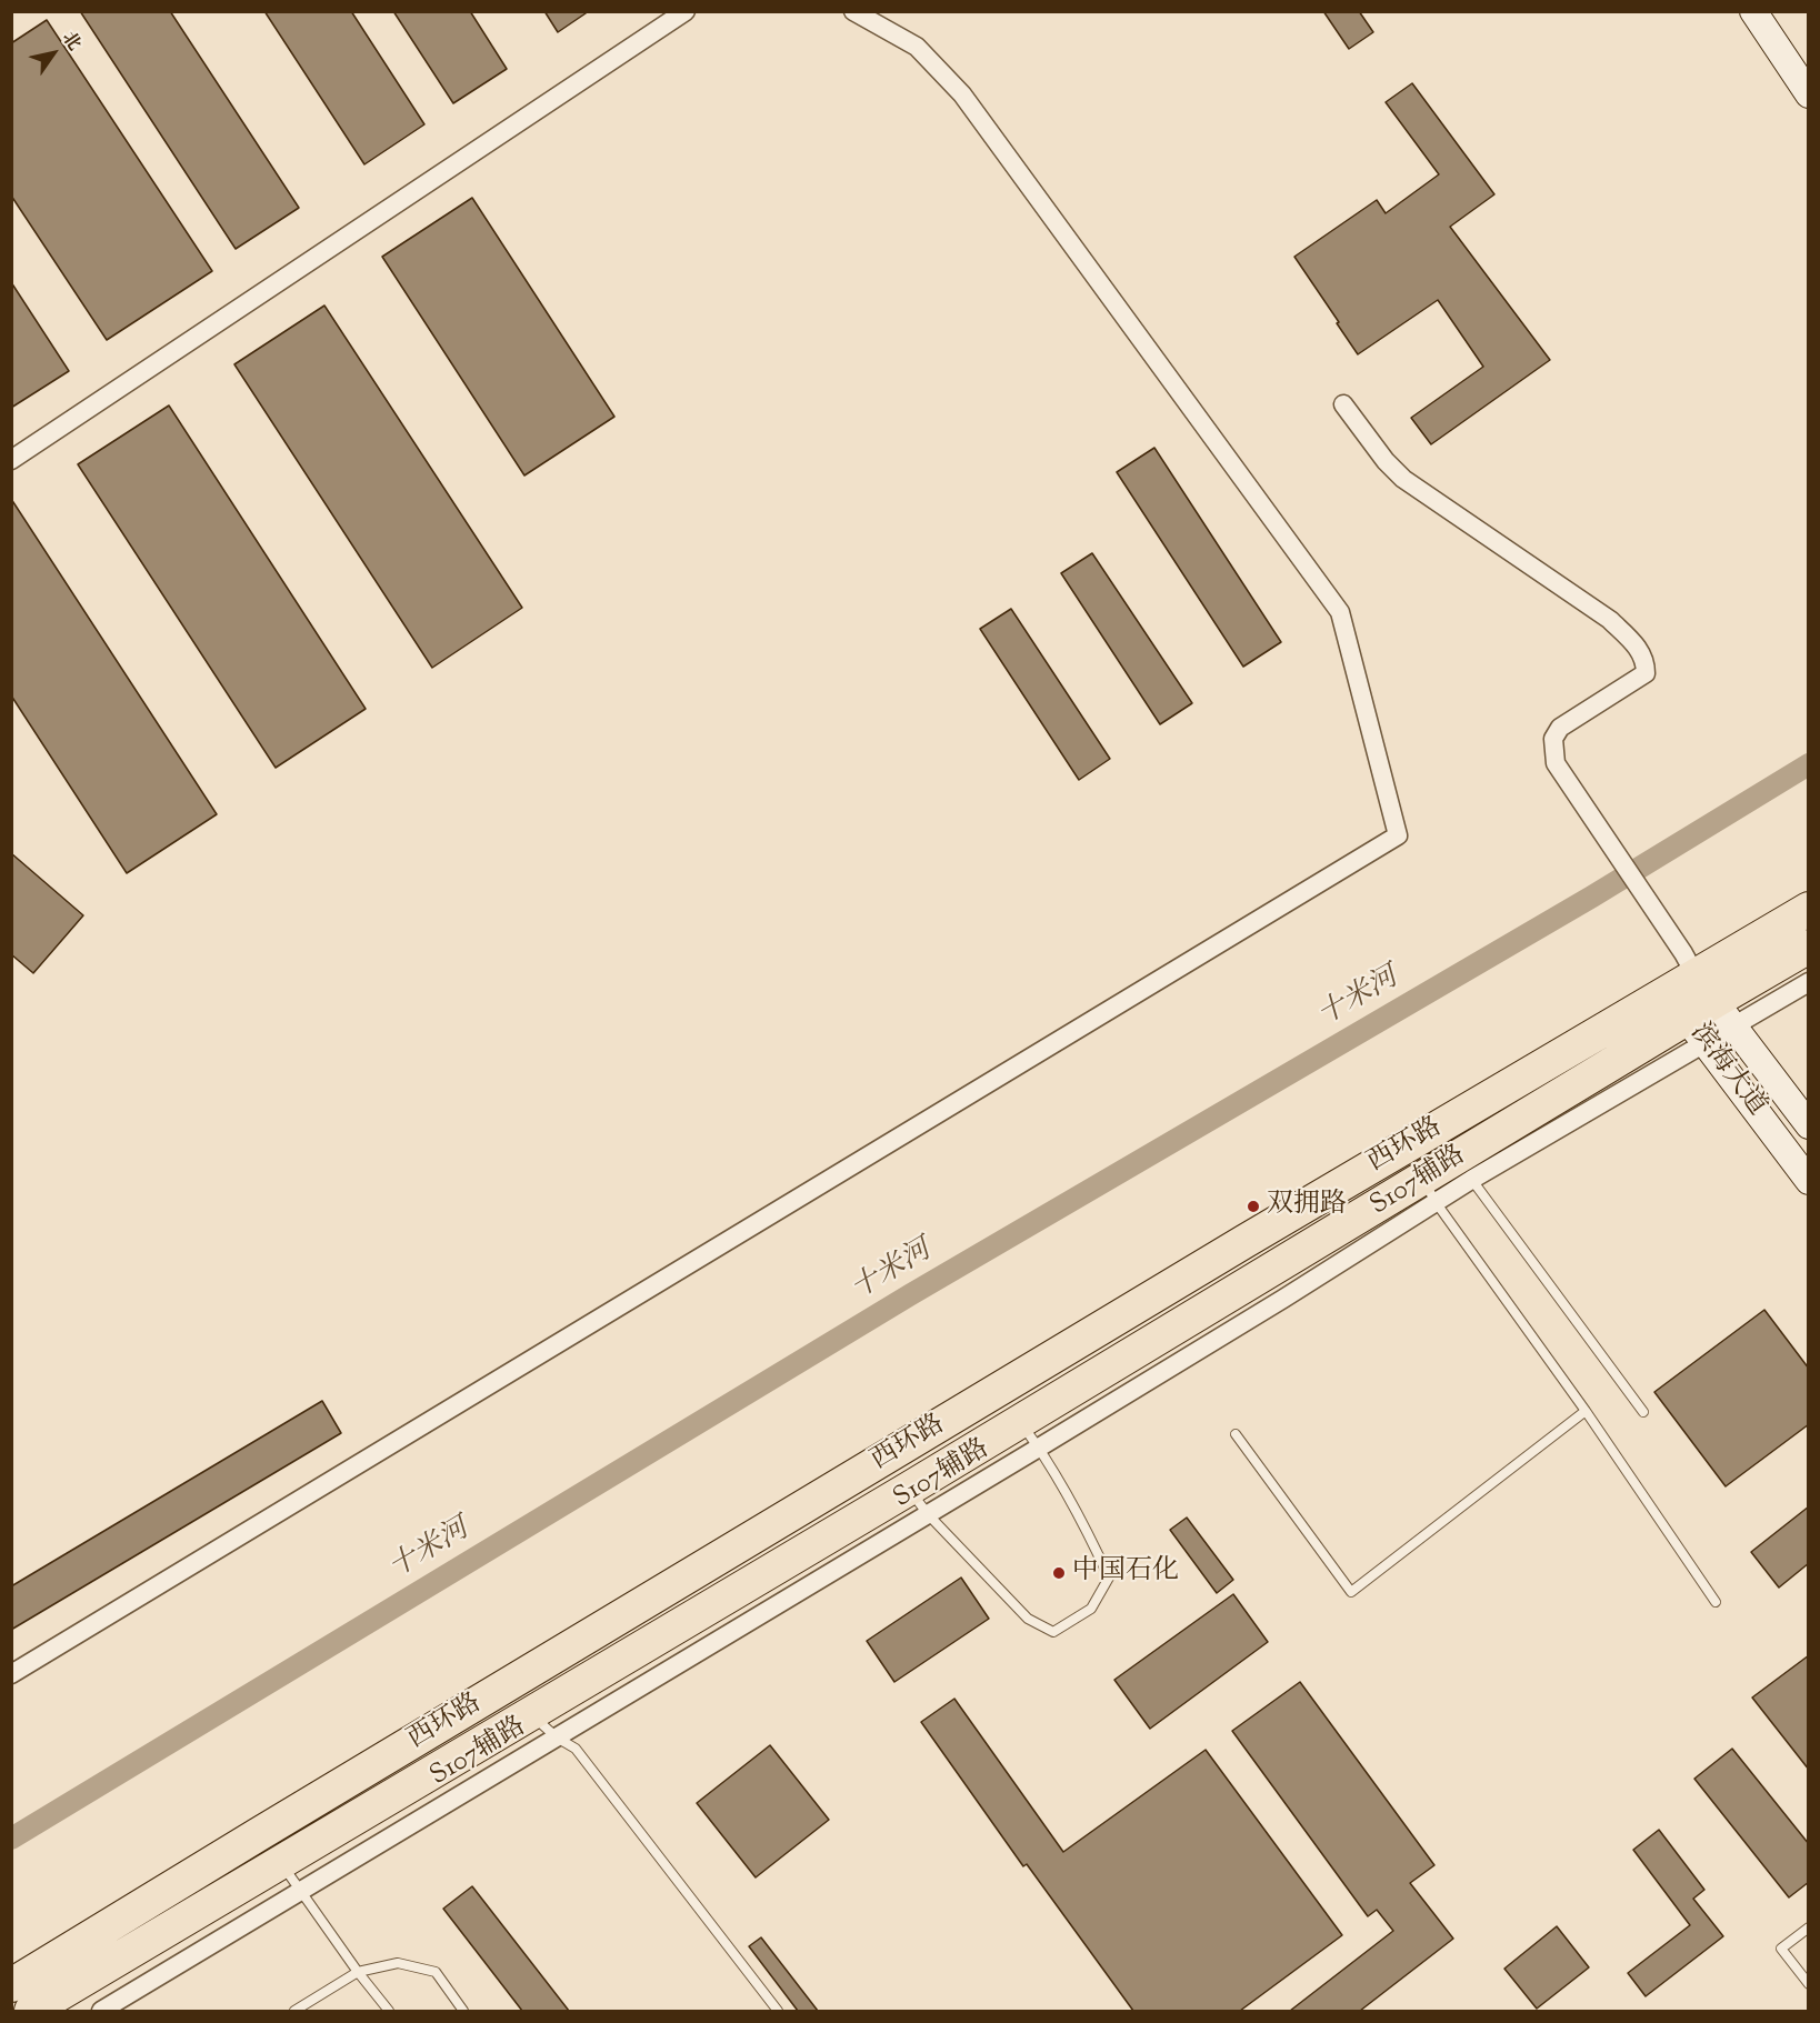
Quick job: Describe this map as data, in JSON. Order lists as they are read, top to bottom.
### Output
{
  "streets": {
    "highway": ["西环路"],
    "main road": ["滨海大道"],
    "street": ["S107辅路"]
  },
  "crossings": [
    ["滨海大道", "西环路"],
    ["西环路", "S107辅路"]
  ],
  "water": ["十米河"],
  "places": ["双拥路", "中国石化"],
  "north": "top right"
}
